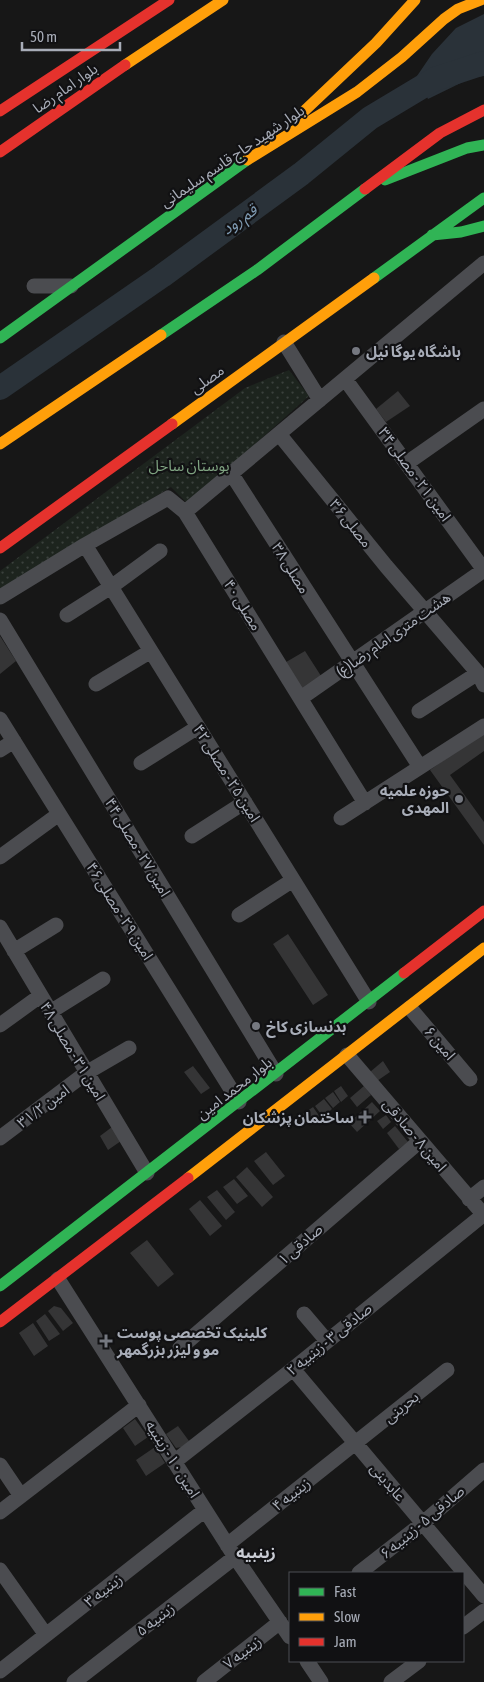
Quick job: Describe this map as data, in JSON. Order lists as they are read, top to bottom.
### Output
{
  "streets": {
    "main road": [
      "بلوار امام رضا",
      "بلوار شهید حاج قاسم سلیمانی",
      "مصلی",
      "بلوار محمد امین"
    ],
    "street": [
      "امین ۲۱ - مصلی ۳۴",
      "مصلی ۳۶",
      "مصلی ۳۸",
      "مصلی ۴۰",
      "هشت متری امام رضا(ع)",
      "امین ۲۵ - مصلی ۴۲",
      "امین ۲۷ - مصلی ۴۴",
      "امین ۲۹ - مصلی ۴۶",
      "امین ۶",
      "امین ۳۱ - مصلی ۴۸",
      "امین ۳۱/۲",
      "امین ۸ - صادقی",
      "صادقی ۱",
      "صادقی ۳ - زینبیه ۲",
      "بحرینی",
      "امین ۱۰ - زینبیه",
      "عابدینی",
      "زینبیه ۴",
      "صادقی ۵ - زینبیه ۶",
      "زینبیه ۳",
      "زینبیه ۵",
      "زینبیه ۷"
    ]
  },
  "crossings": [
    ["امین ۲۱ - مصلی ۳۴", "هشت متری امام رضا(ع)"],
    ["مصلی ۳۶", "هشت متری امام رضا(ع)"],
    ["مصلی ۳۸", "هشت متری امام رضا(ع)"],
    ["مصلی ۴۰", "هشت متری امام رضا(ع)"],
    ["امین ۲۵ - مصلی ۴۲", "بلوار محمد امین"],
    ["امین ۲۷ - مصلی ۴۴", "بلوار محمد امین"],
    ["امین ۲۹ - مصلی ۴۶", "بلوار محمد امین"],
    ["امین ۶", "بلوار محمد امین"],
    ["امین ۳۱ - مصلی ۴۸", "بلوار محمد امین"],
    ["امین ۳۱ - مصلی ۴۸", "امین ۳۱/۲"],
    ["بلوار محمد امین", "امین ۸ - صادقی"],
    ["بلوار محمد امین", "امین ۱۰ - زینبیه"],
    ["امین ۸ - صادقی", "صادقی ۱"],
    ["امین ۸ - صادقی", "صادقی ۳ - زینبیه ۲"],
    ["صادقی ۳ - زینبیه ۲", "امین ۱۰ - زینبیه"],
    ["صادقی ۳ - زینبیه ۲", "عابدینی"],
    ["بحرینی", "عابدینی"],
    ["بحرینی", "زینبیه ۴"],
    ["امین ۱۰ - زینبیه", "زینبیه ۴"],
    ["امین ۱۰ - زینبیه", "زینبیه ۳"],
    ["امین ۱۰ - زینبیه", "زینبیه ۵"],
    ["امین ۱۰ - زینبیه", "زینبیه ۷"],
    ["عابدینی", "زینبیه ۴"],
    ["عابدینی", "صادقی ۵ - زینبیه ۶"],
    ["زینبیه ۴", "زینبیه ۵"]
  ],
  "districts": ["زینبیه"],
  "water": ["قم رود"],
  "parks": ["بوستان ساحل"],
  "places": {
    "other": ["باشگاه یوگا نیل", "حوزه علمیه المهدی", "بدنسازی کاخ"],
    "health": ["ساختمان پزشکان", "کلینیک تخصصی پوست مو و لیزر بزرگمهر"]
  },
  "legend": ["Fast", "Slow", "Jam"],
  "scale_bar": "50 m"
}
